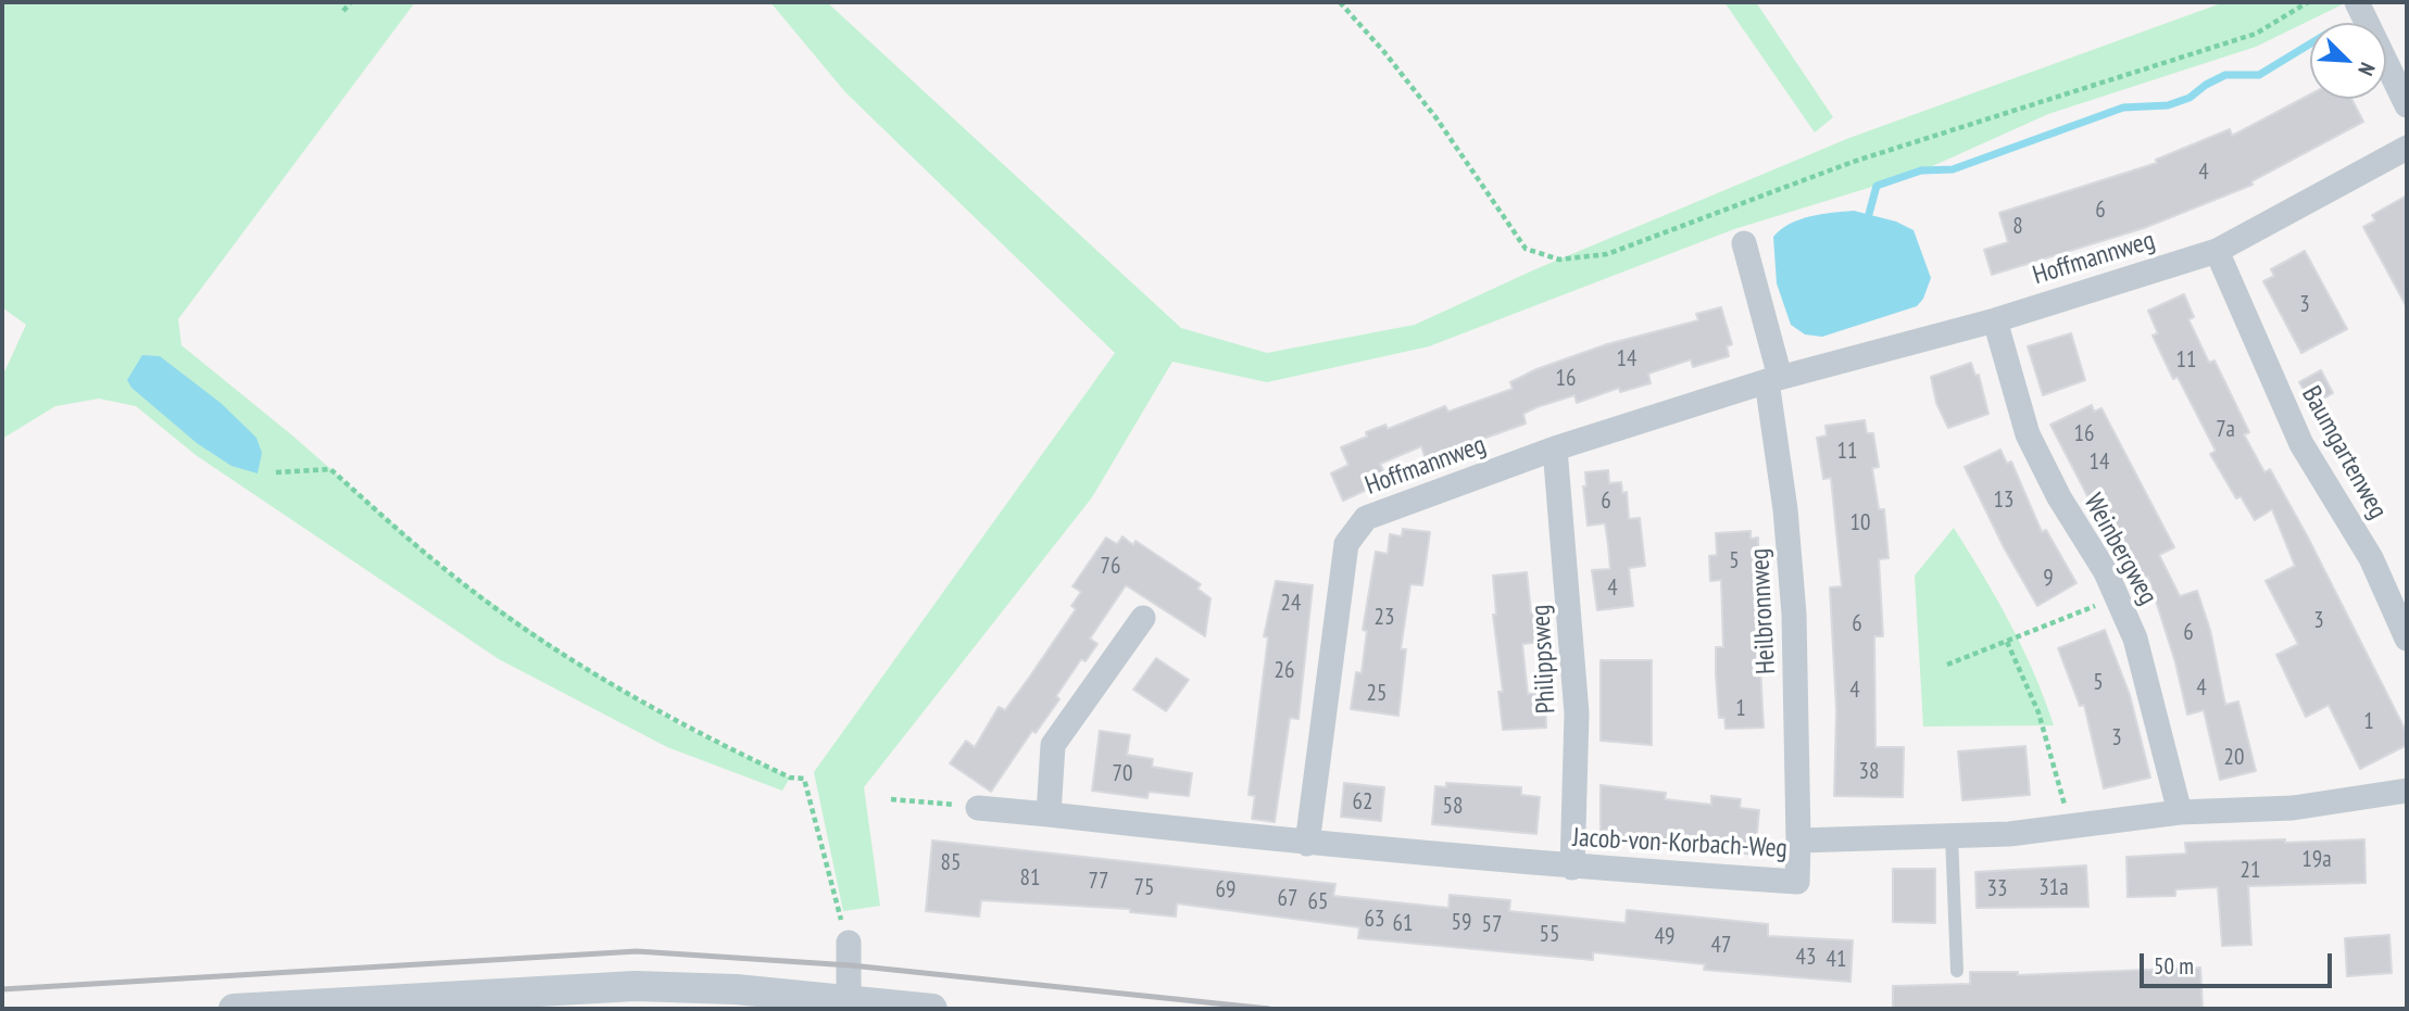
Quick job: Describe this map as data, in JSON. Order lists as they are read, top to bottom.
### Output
{
  "streets": {
    "street": [
      "Hoffmannweg",
      "Baumgartenweg",
      "Weinbergweg",
      "Heilbronnweg",
      "Philippsweg",
      "Jacob-von-Korbach-Weg"
    ]
  },
  "crossings": [
    ["Hoffmannweg", "Baumgartenweg"],
    ["Hoffmannweg", "Weinbergweg"],
    ["Hoffmannweg", "Heilbronnweg"],
    ["Hoffmannweg", "Philippsweg"],
    ["Hoffmannweg", "Jacob-von-Korbach-Weg"],
    ["Weinbergweg", "Jacob-von-Korbach-Weg"],
    ["Heilbronnweg", "Jacob-von-Korbach-Weg"],
    ["Philippsweg", "Jacob-von-Korbach-Weg"]
  ],
  "house_numbers": [
    "4",
    "6",
    "8",
    "3",
    "14",
    "11",
    "16",
    "7a",
    "16",
    "11",
    "14",
    "13",
    "6",
    "10",
    "5",
    "76",
    "9",
    "4",
    "24",
    "23",
    "3",
    "6",
    "6",
    "26",
    "5",
    "4",
    "4",
    "25",
    "1",
    "1",
    "3",
    "20",
    "38",
    "70",
    "62",
    "58",
    "19a",
    "85",
    "21",
    "81",
    "77",
    "75",
    "31a",
    "33",
    "69",
    "67",
    "65",
    "63",
    "59",
    "61",
    "57",
    "55",
    "49",
    "47",
    "43",
    "41"
  ],
  "scale_bar": "50 m",
  "north": "bottom right"
}
